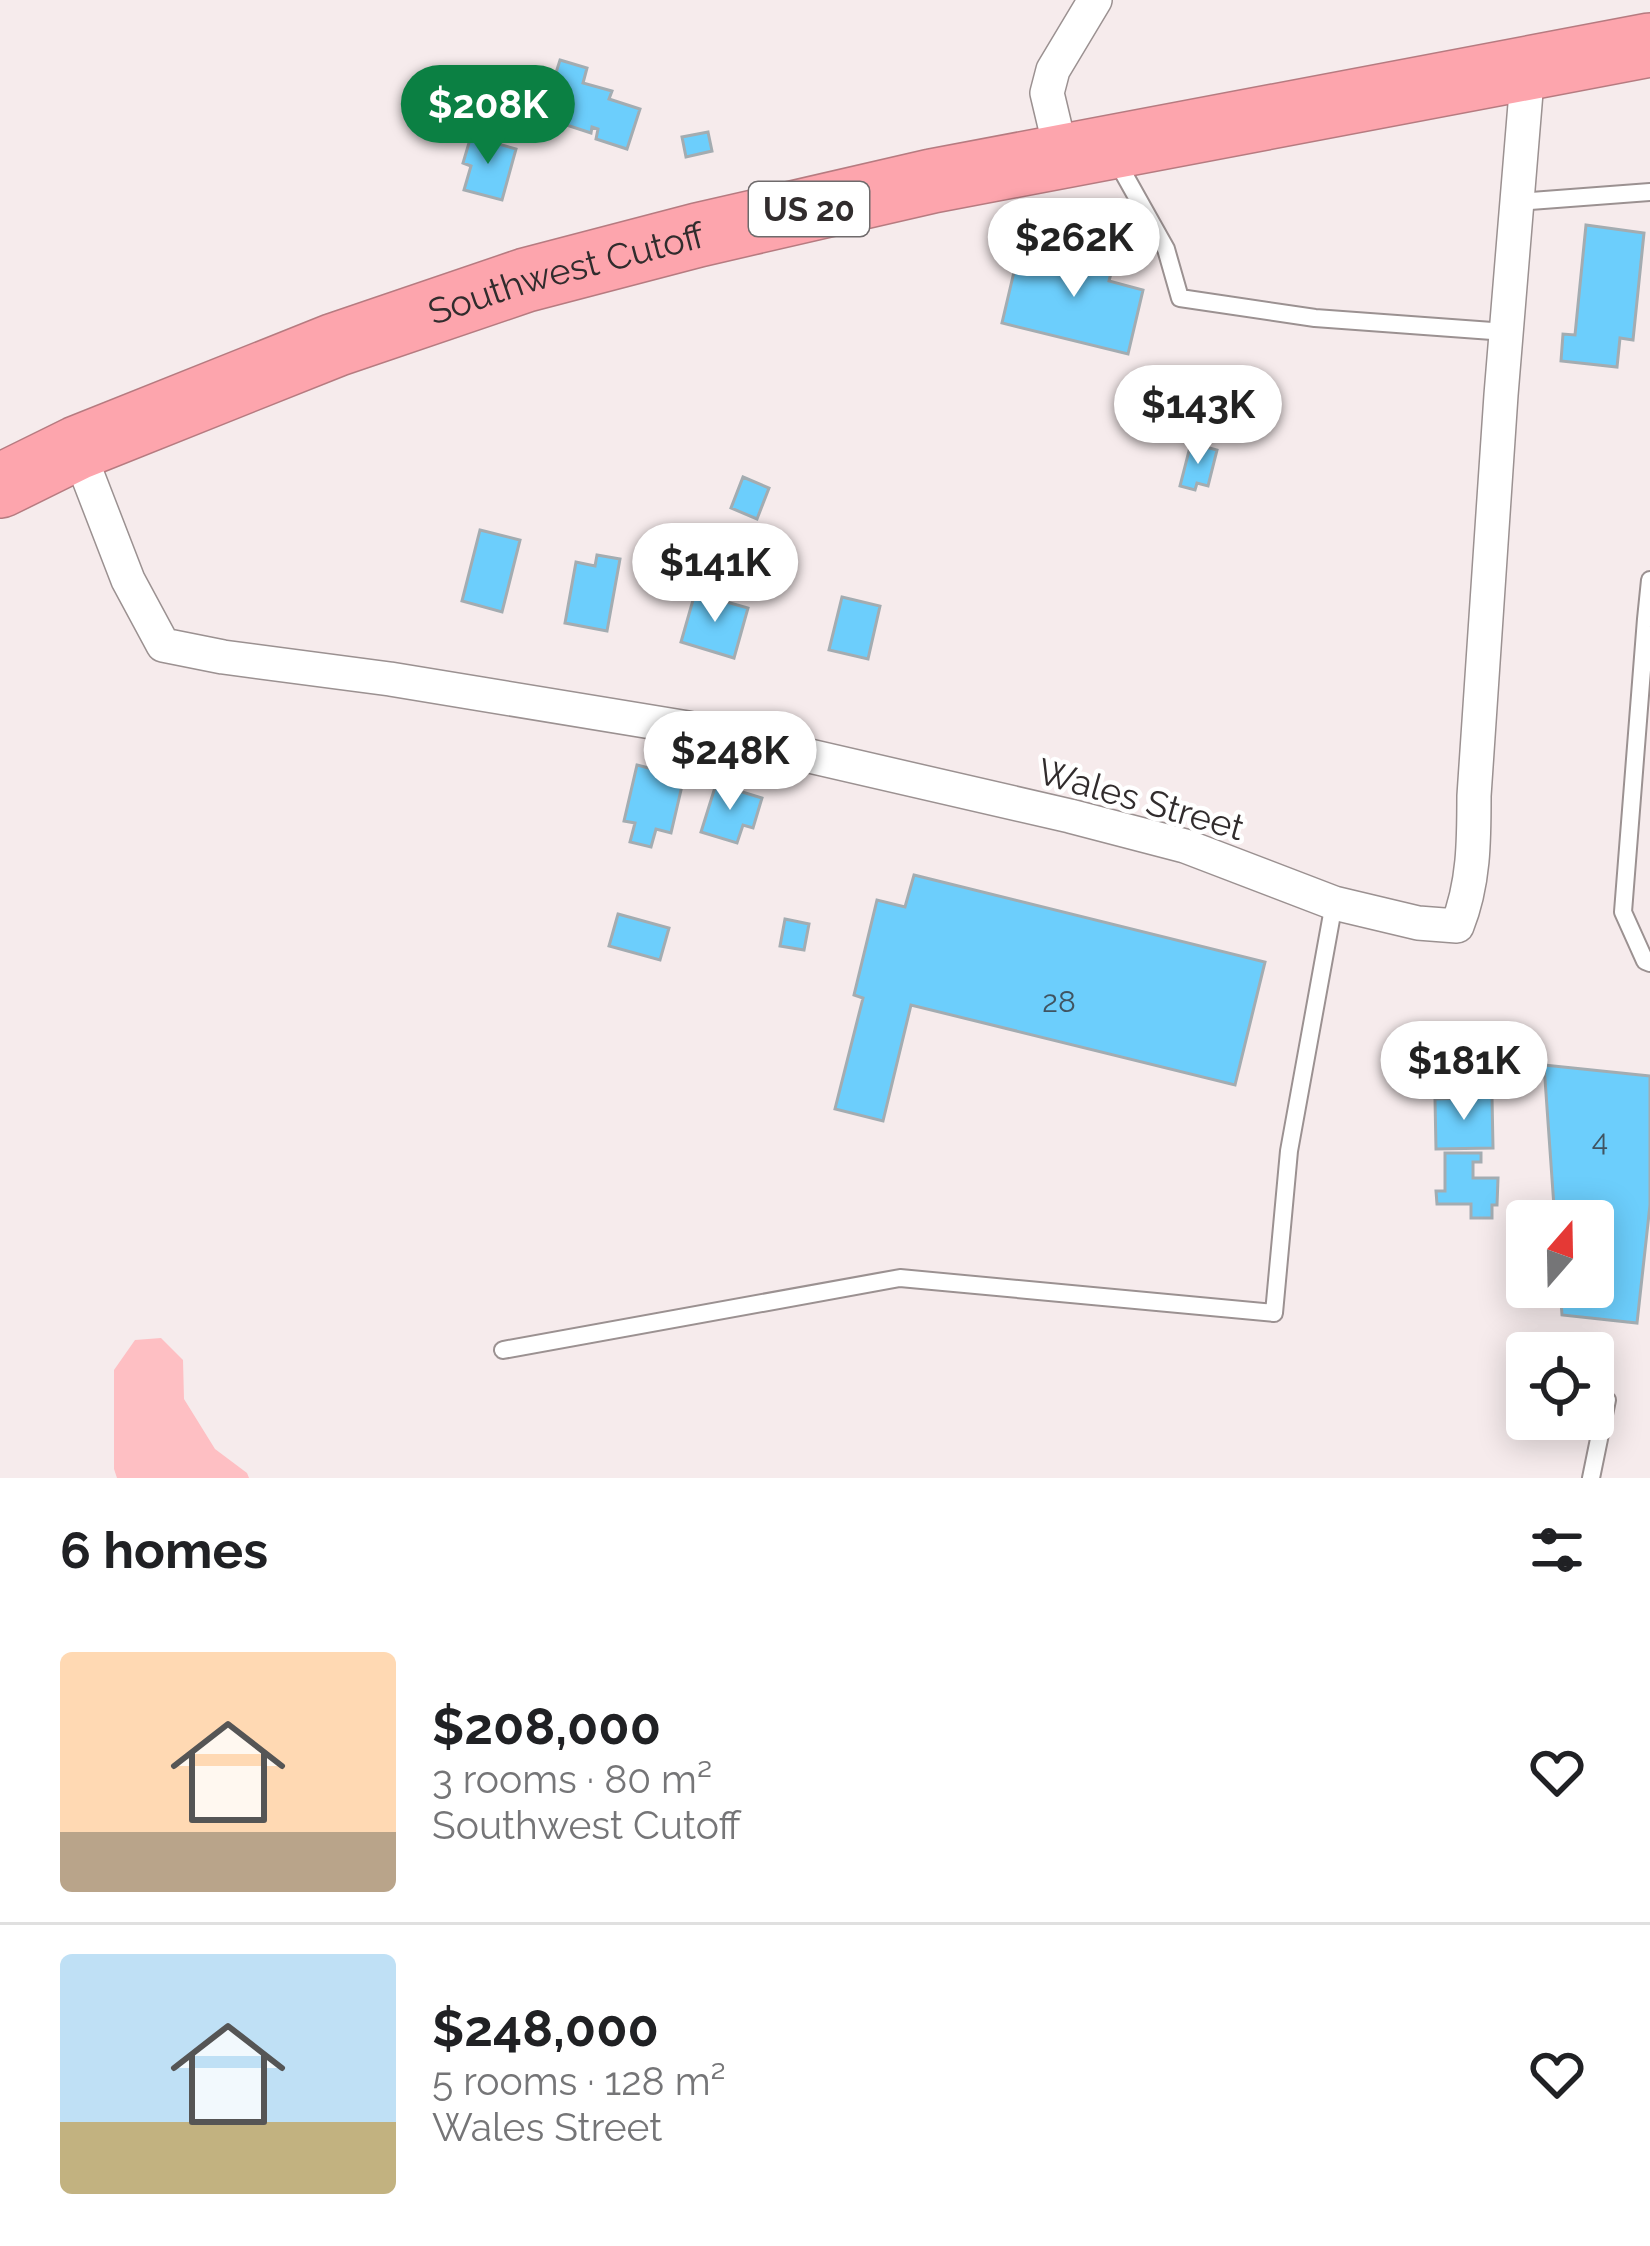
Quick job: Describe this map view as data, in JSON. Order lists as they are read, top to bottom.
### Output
{
  "streets": {
    "highway": ["US 20", "Southwest Cutoff"],
    "street": ["Wales Street"]
  },
  "crossings": [
    ["Southwest Cutoff", "Wales Street"]
  ],
  "house_numbers": ["28", "4"],
  "north": "top",
  "page": {
    "price": [
      "$208K",
      "$262K",
      "$143K",
      "$141K",
      "$248K",
      "$181K"
    ],
    "heading": "6 homes",
    "list": [
      {
        "name": "$208,000",
        "note": "3 rooms · 80 m² · Southwest Cutoff"
      },
      {
        "name": "$248,000",
        "note": "5 rooms · 128 m² · Wales Street"
      }
    ]
  }
}
